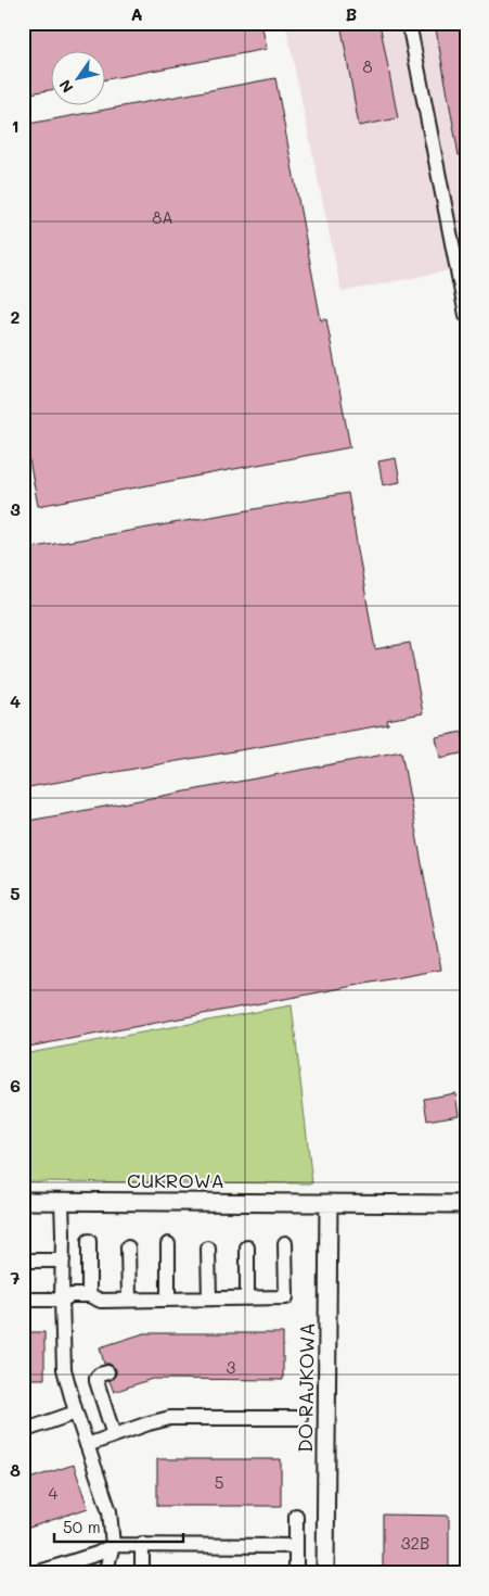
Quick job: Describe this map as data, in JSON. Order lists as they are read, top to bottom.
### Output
{
  "streets": {
    "street": ["CUKROWA", "DO RAJKOWA"]
  },
  "crossings": [
    ["CUKROWA", "DO RAJKOWA"]
  ],
  "house_numbers": [
    "8",
    "8A",
    "3",
    "5",
    "4",
    "32B"
  ],
  "scale_bar": "50 m",
  "north": "bottom left",
  "grid": {
    "columns": ["A", "B"],
    "rows": [
      "1",
      "2",
      "3",
      "4",
      "5",
      "6",
      "7",
      "8"
    ]
  }
}
